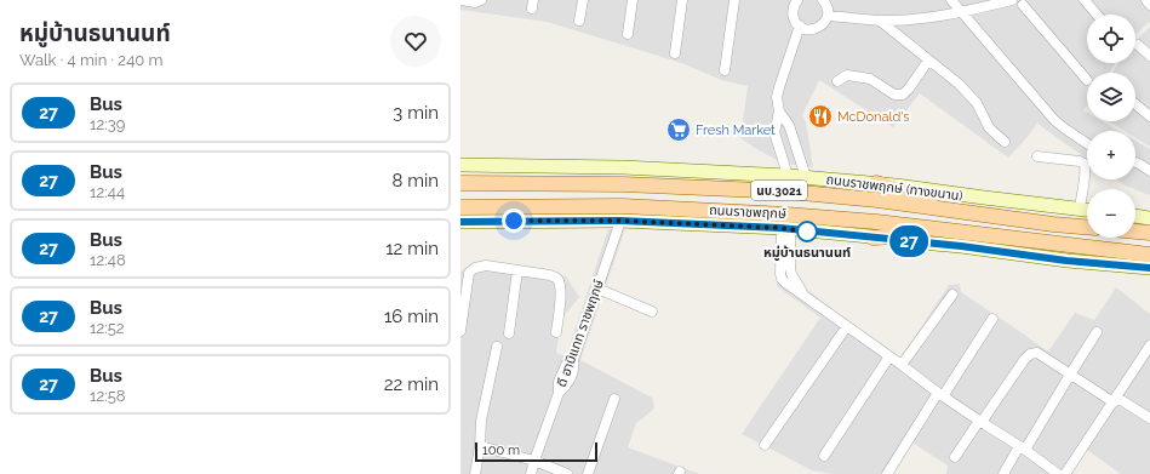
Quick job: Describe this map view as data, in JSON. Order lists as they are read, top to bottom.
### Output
{
  "streets": {
    "main road": ["ถนนราชพฤกษ์ (ทางขนาน)", "นบ.3021", "ถนนราชพฤกษ์"],
    "street": ["ดี ฮาบิแทท ราชพฤกษ์"]
  },
  "places": {
    "restaurant": ["McDonald's"],
    "supermarket": ["Fresh Market"],
    "other": ["หมู่บ้านธนานนท์"]
  },
  "lines": ["bus line 27"],
  "scale_bar": "100 m",
  "page": {
    "heading": ["หมู่บ้านธนานนท์", "Walk · 4 min · 240 m"],
    "on_map": "27",
    "map_buttons": ["+", "−"],
    "list": [
      {
        "mark": "27",
        "name": "Bus",
        "note": "12:39",
        "value": "3 min"
      },
      {
        "mark": "27",
        "name": "Bus",
        "note": "12:44",
        "value": "8 min"
      },
      {
        "mark": "27",
        "name": "Bus",
        "note": "12:48",
        "value": "12 min"
      },
      {
        "mark": "27",
        "name": "Bus",
        "note": "12:52",
        "value": "16 min"
      },
      {
        "mark": "27",
        "name": "Bus",
        "note": "12:58",
        "value": "22 min"
      }
    ],
    "scale": "100 m"
  }
}
